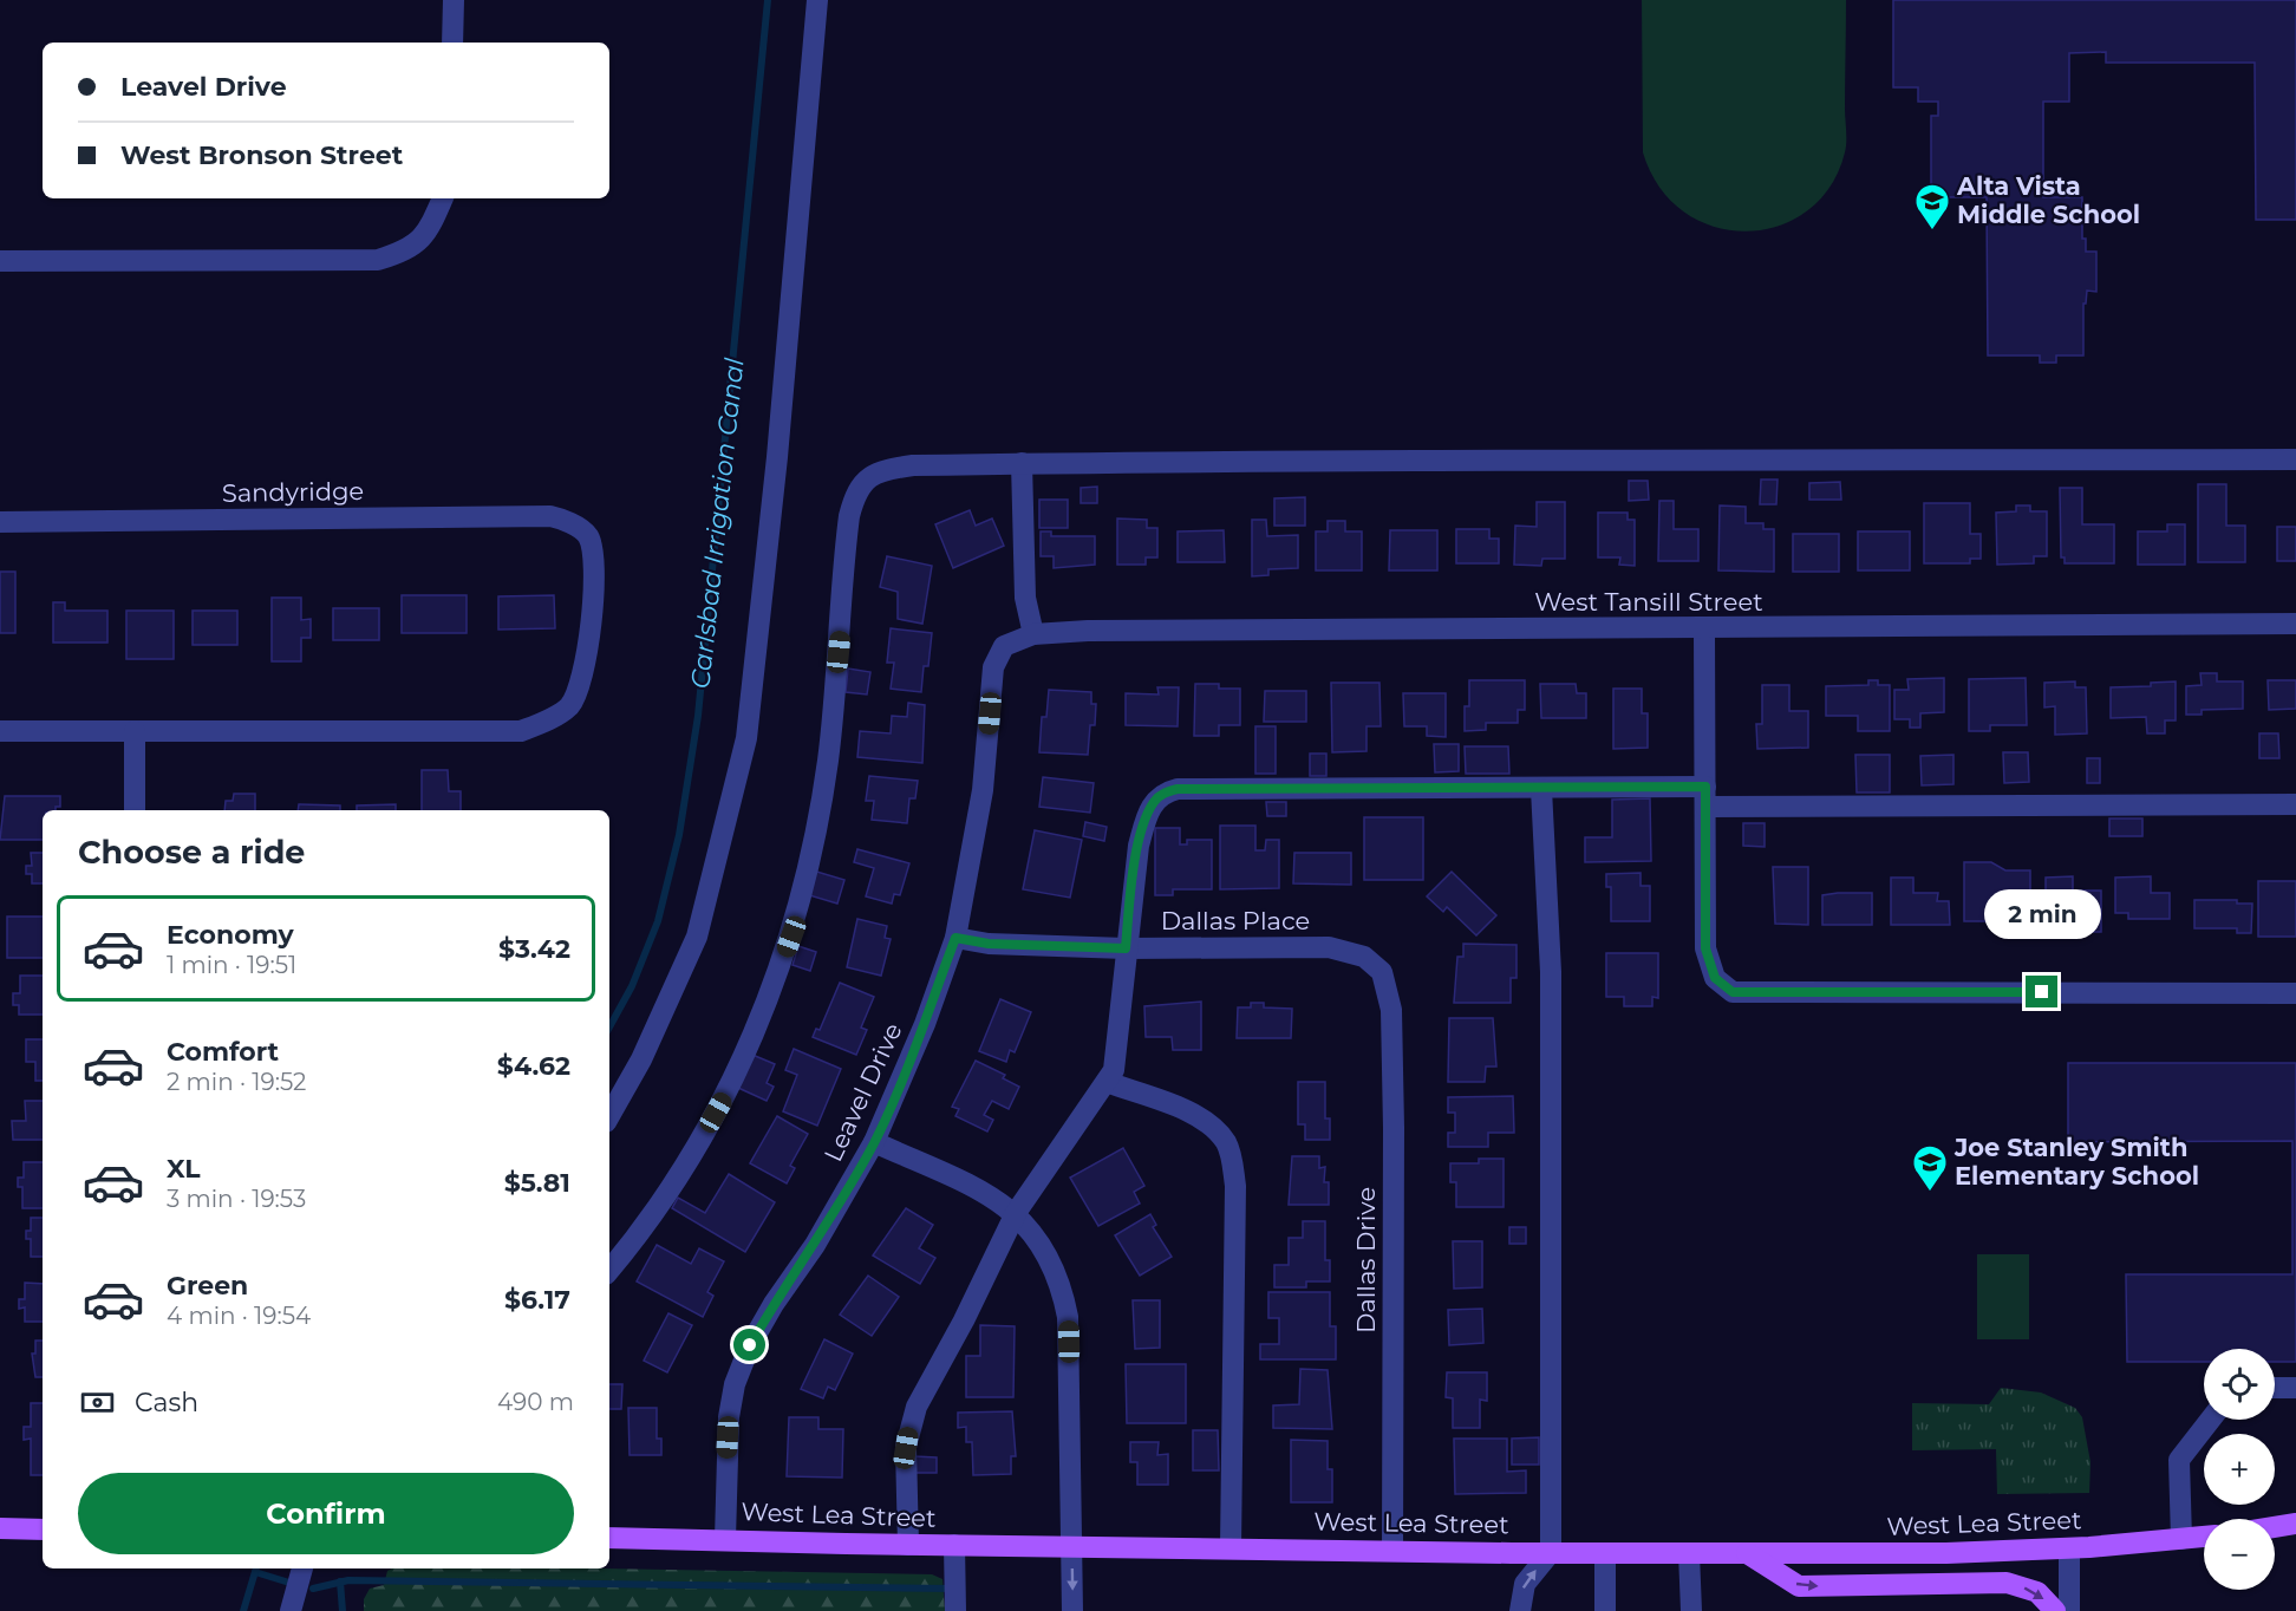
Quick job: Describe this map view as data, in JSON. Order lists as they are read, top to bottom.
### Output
{
  "streets": {
    "main road": ["West Lea Street"],
    "street": [
      "Sandyridge",
      "West Tansill Street",
      "Dallas Place",
      "Leavel Drive",
      "Dallas Drive"
    ]
  },
  "crossings": [
    ["West Tansill Street", "Leavel Drive"],
    ["Dallas Place", "Leavel Drive"],
    ["Dallas Place", "Dallas Drive"],
    ["Leavel Drive", "West Lea Street"],
    ["Dallas Drive", "West Lea Street"]
  ],
  "water": ["Carlsbad Irrigation Canal"],
  "places": {
    "school or university": ["Alta Vista Middle School", "Joe Stanley Smith Elementary School"]
  },
  "page": {
    "banner": ["Leavel Drive", "West Bronson Street"],
    "heading": "Choose a ride",
    "bubble": "2 min",
    "list": [
      {
        "name": "Economy",
        "note": "1 min · 19:51",
        "value": "$3.42"
      },
      {
        "name": "Comfort",
        "note": "2 min · 19:52",
        "value": "$4.62"
      },
      {
        "name": "XL",
        "note": "3 min · 19:53",
        "value": "$5.81"
      },
      {
        "name": "Green",
        "note": "4 min · 19:54",
        "value": "$6.17"
      }
    ],
    "map_buttons": ["+", "−"],
    "pay": ["Cash", "490 m"],
    "buttons": "Confirm"
  }
}
